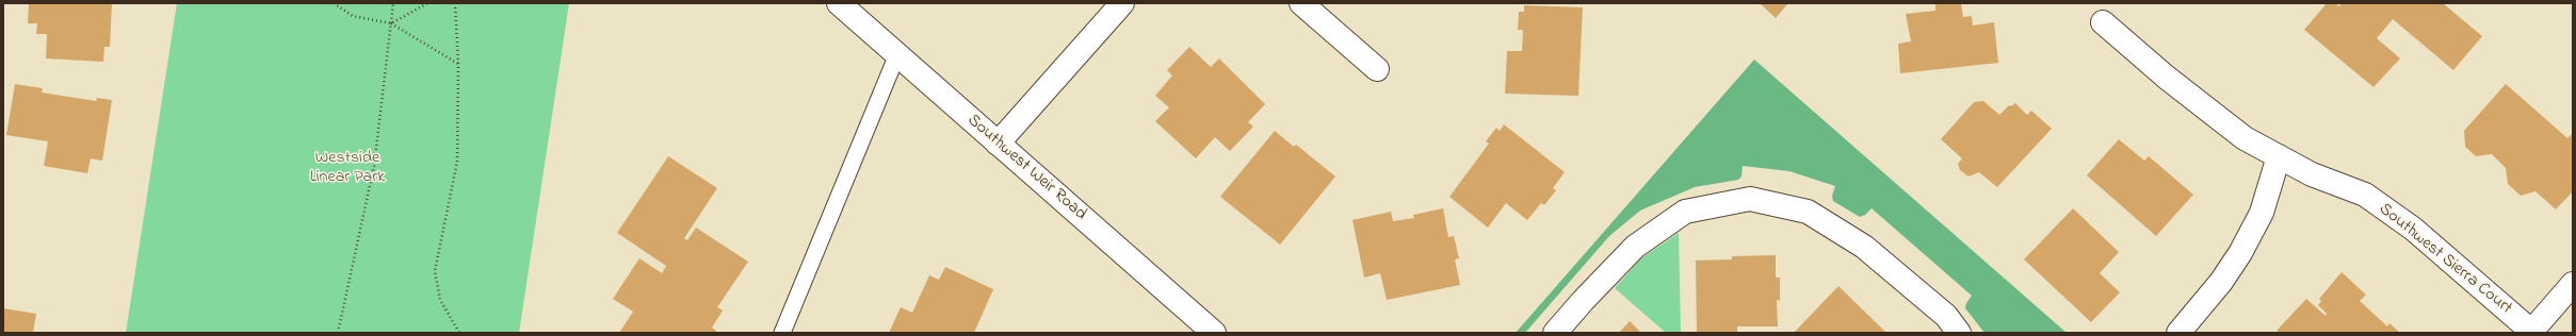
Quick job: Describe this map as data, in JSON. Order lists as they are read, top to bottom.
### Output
{
  "streets": {
    "street": ["Southwest Weir Road", "Southwest Sierra Court"]
  },
  "parks": ["Westside Linear Park"]
}
